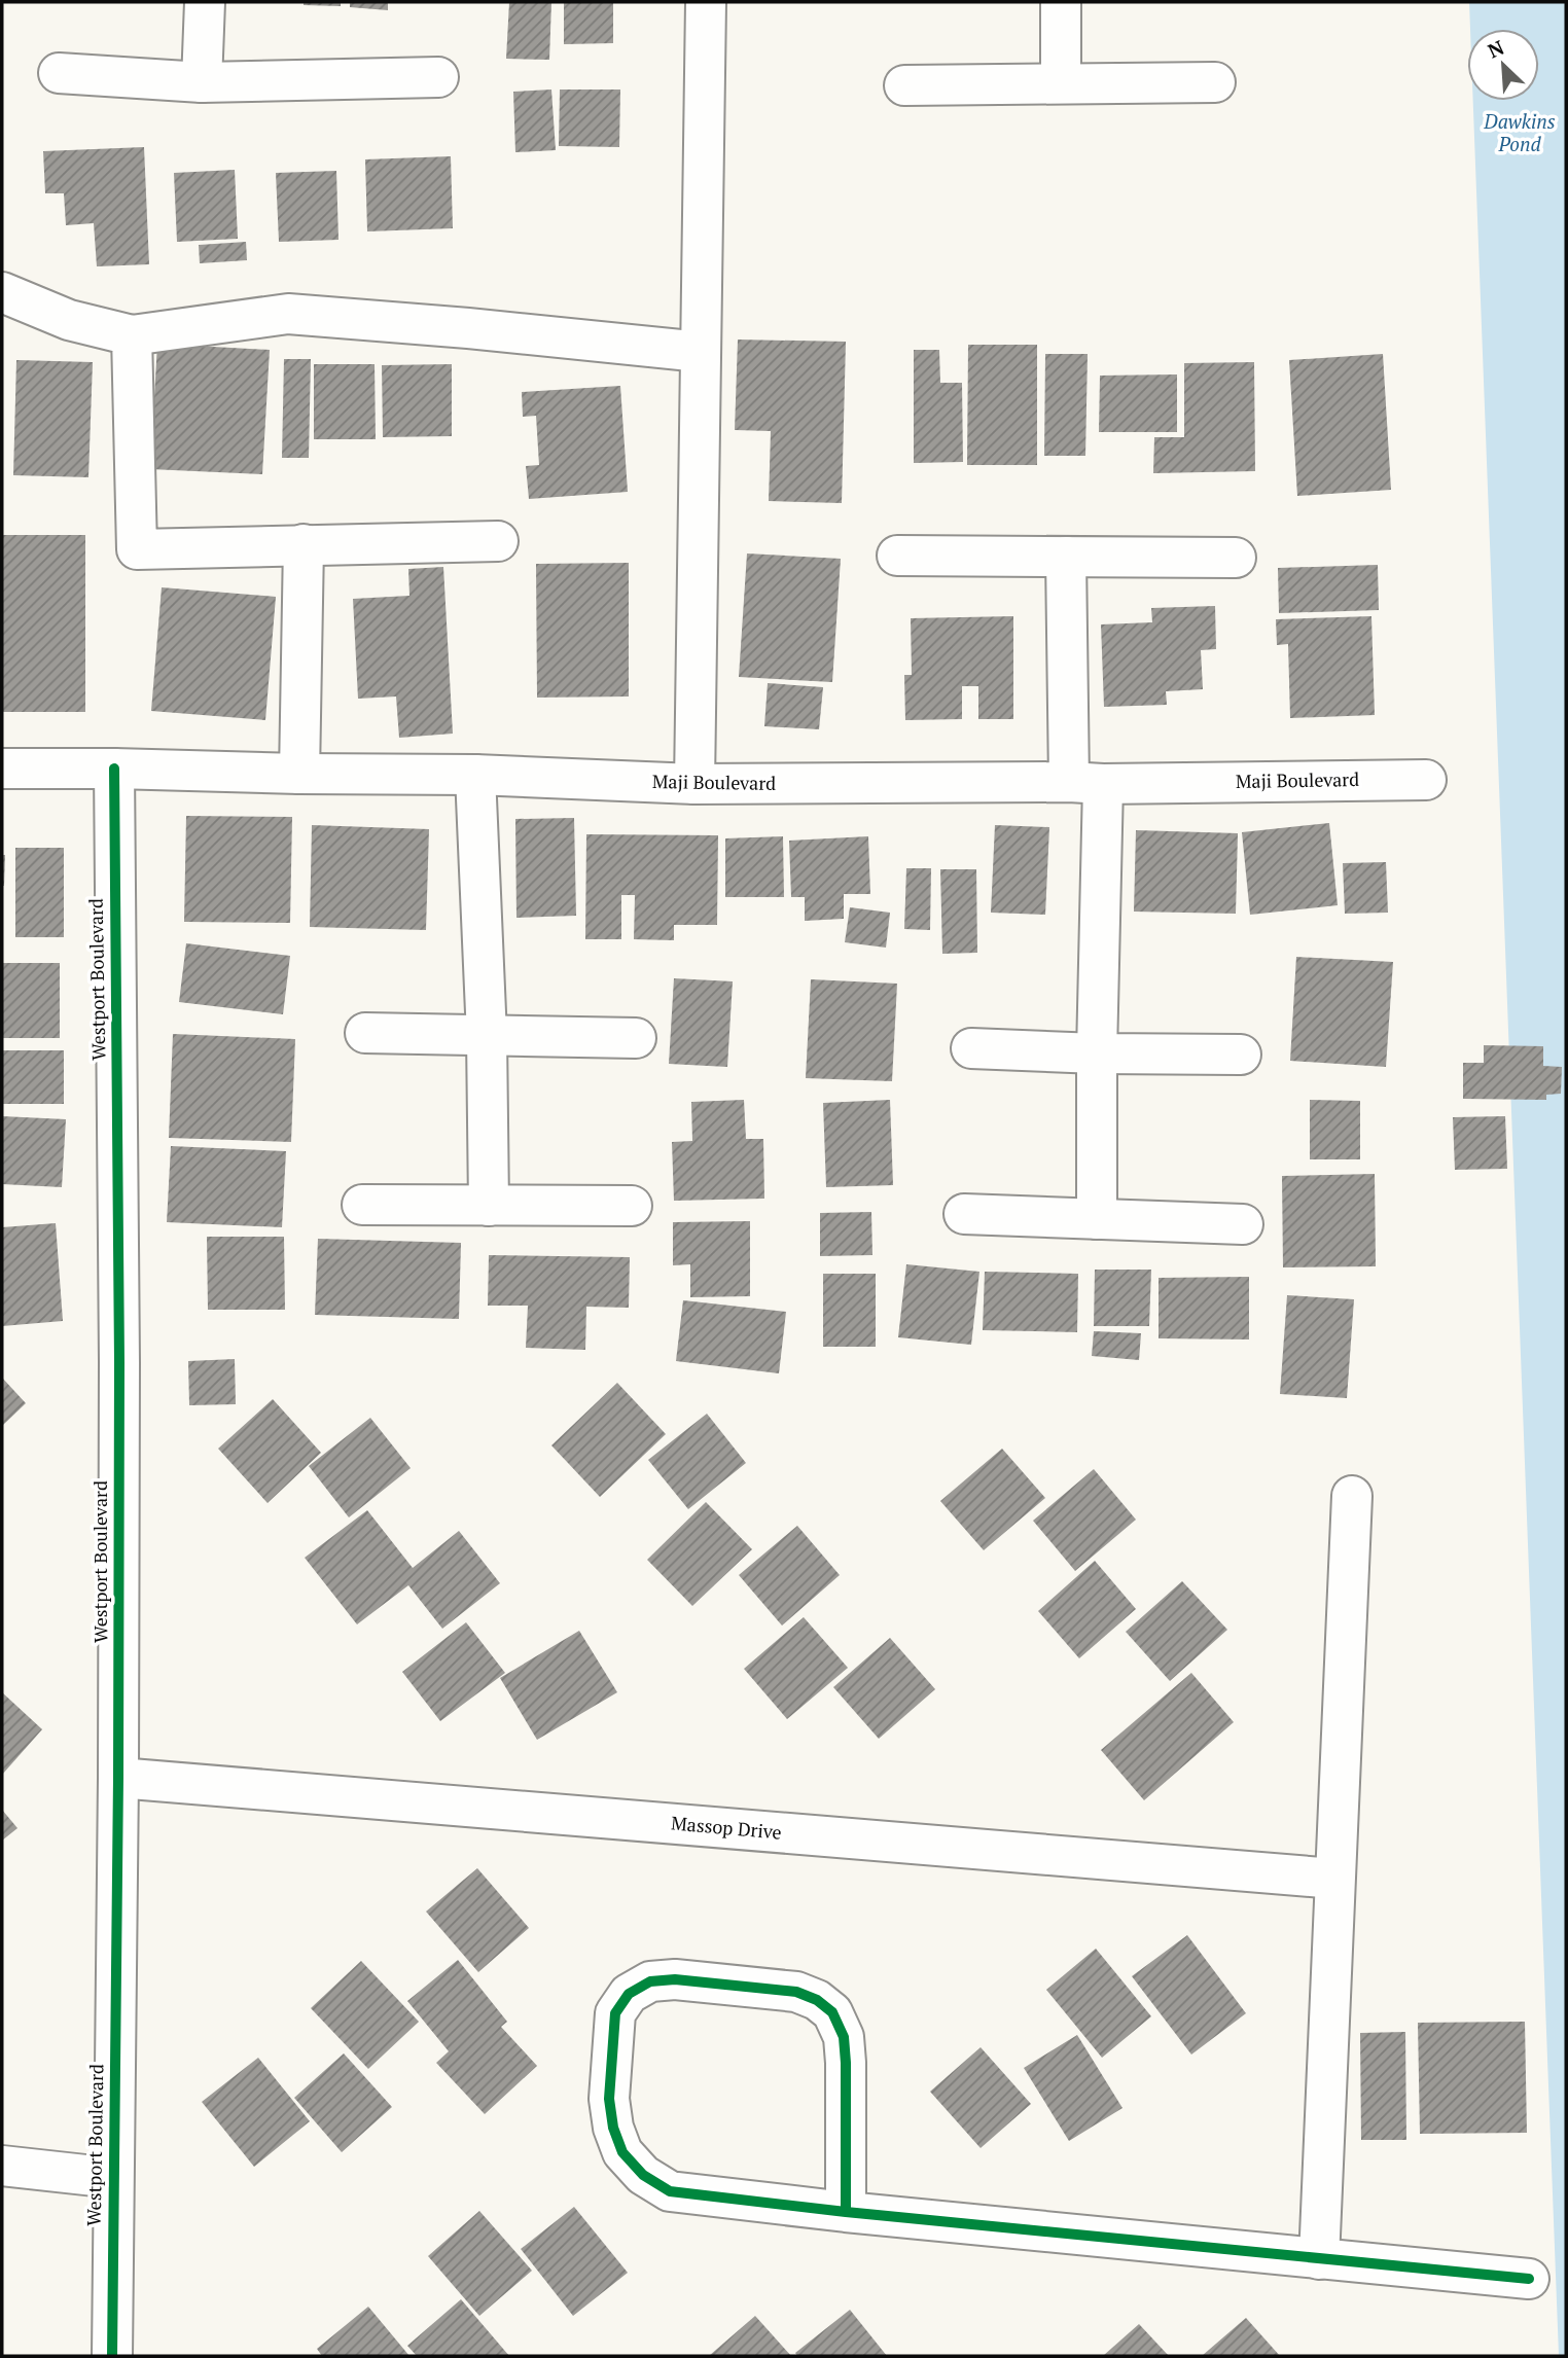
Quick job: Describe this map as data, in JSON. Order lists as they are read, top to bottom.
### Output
{
  "streets": {
    "street": ["Maji Boulevard", "Westport Boulevard", "Massop Drive"]
  },
  "crossings": [
    ["Maji Boulevard", "Westport Boulevard"],
    ["Westport Boulevard", "Massop Drive"]
  ],
  "water": ["Dawkins Pond"],
  "north": "top left"
}
